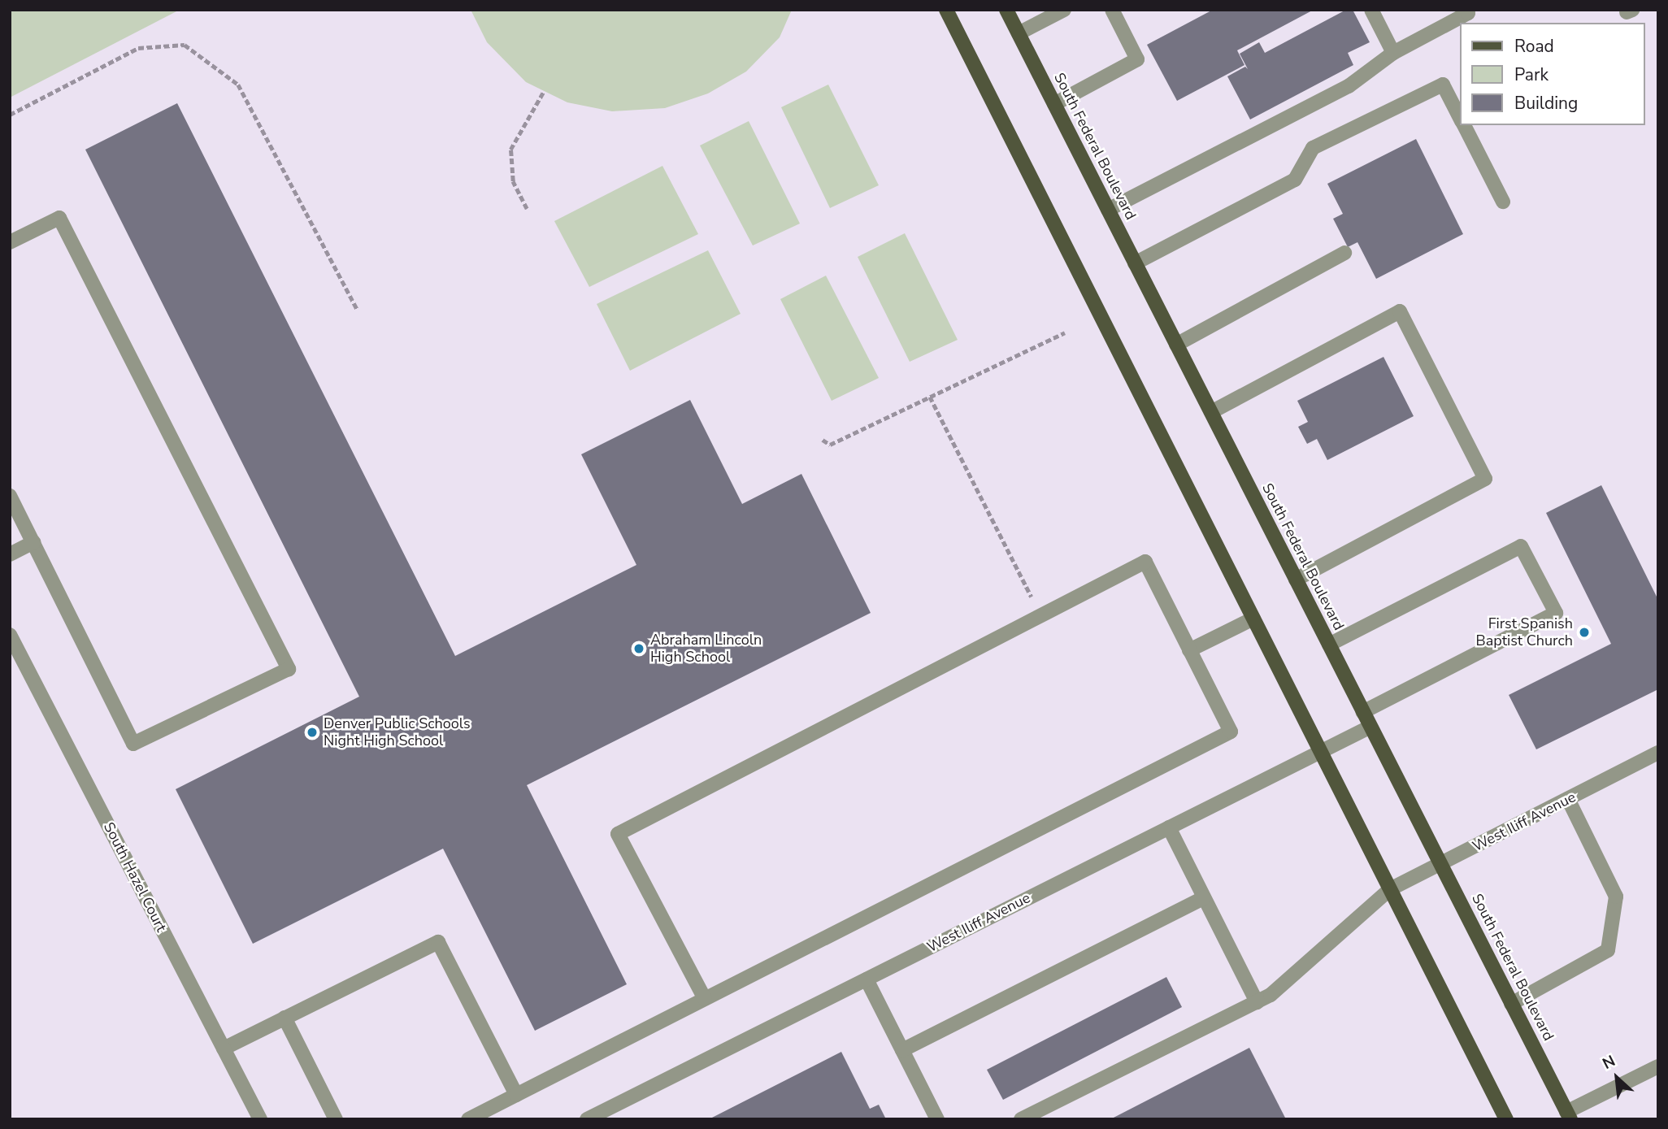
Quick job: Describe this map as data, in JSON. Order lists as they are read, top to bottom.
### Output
{
  "streets": {
    "main road": ["South Federal Boulevard"],
    "street": ["West Iliff Avenue", "South Hazel Court"]
  },
  "crossings": [
    ["South Federal Boulevard", "West Iliff Avenue"]
  ],
  "places": ["First Spanish Baptist Church", "Abraham Lincoln High School", "Denver Public Schools Night High School"],
  "legend": ["Road", "Park", "Building"],
  "north": "top left"
}
